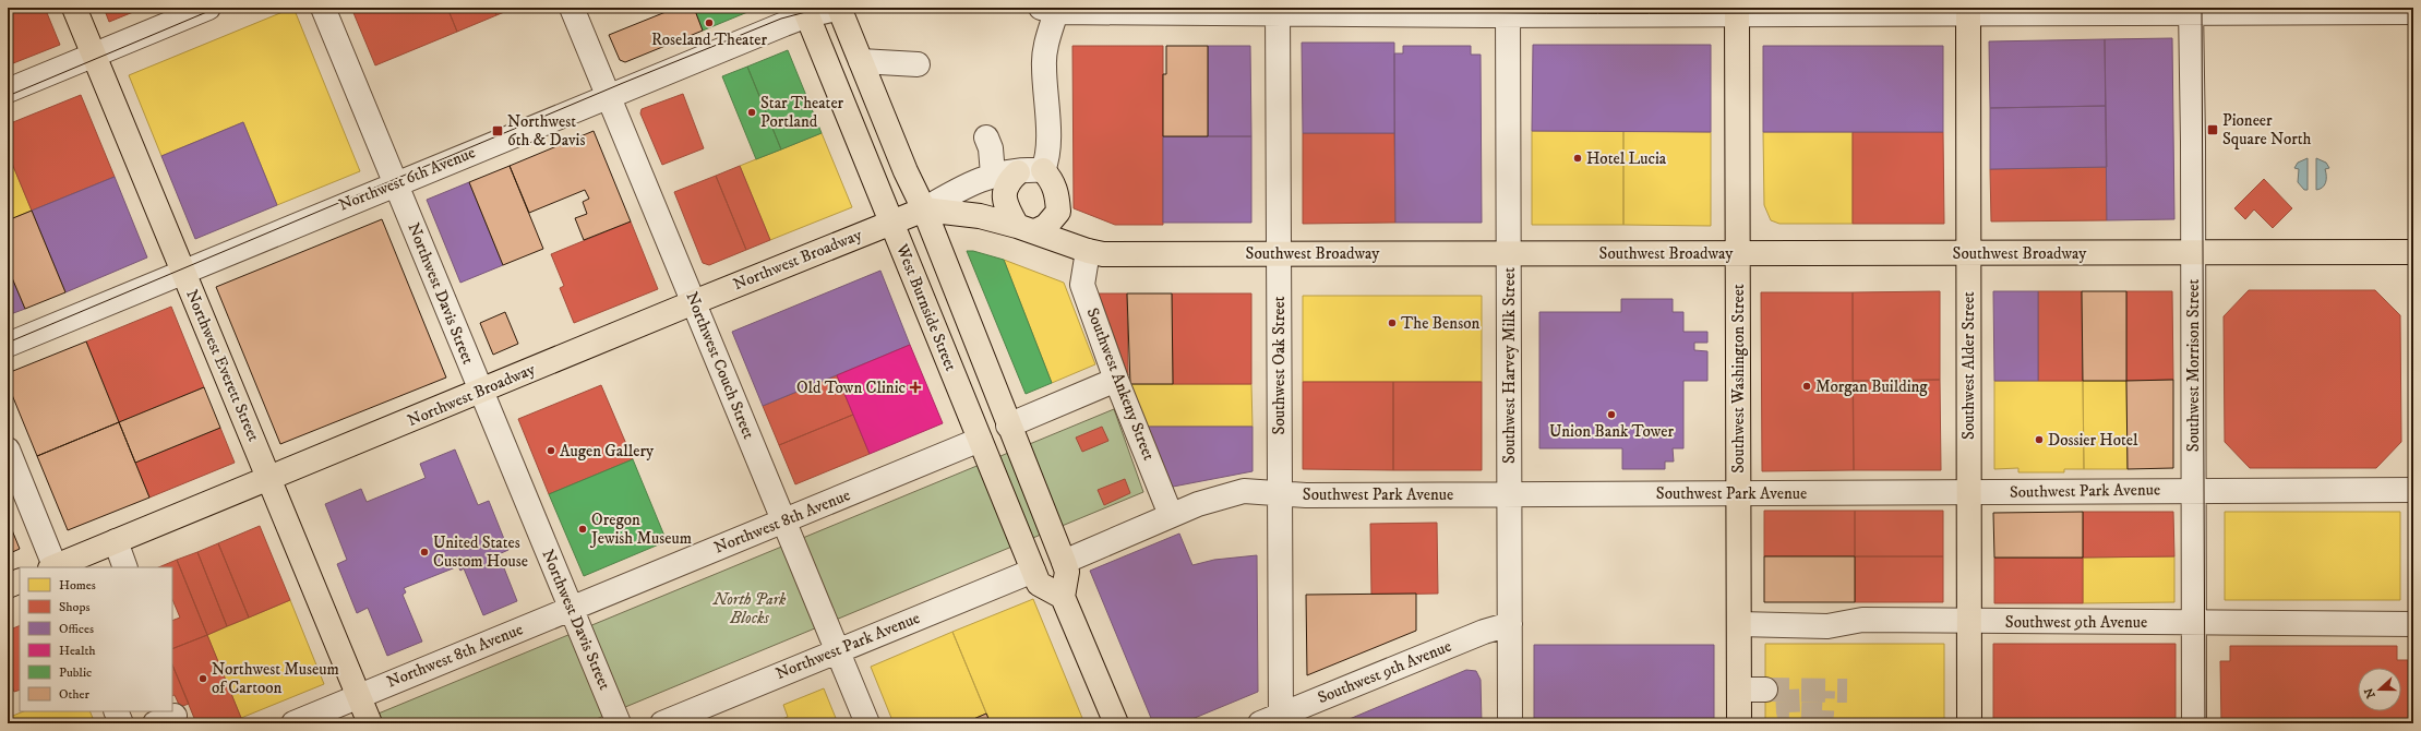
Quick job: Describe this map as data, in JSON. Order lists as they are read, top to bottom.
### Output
{
  "streets": {
    "main road": [
      "Southwest Broadway",
      "Northwest Broadway",
      "West Burnside Street",
      "Northwest Everett Street",
      "Southwest Alder Street",
      "Southwest Washington Street"
    ],
    "street": [
      "Northwest 6th Avenue",
      "Northwest Davis Street",
      "Northwest Couch Street",
      "Southwest Oak Street",
      "Southwest Harvey Milk Street",
      "Southwest Morrison Street",
      "Southwest Ankeny Street",
      "Southwest Park Avenue",
      "Northwest 8th Avenue",
      "Southwest 9th Avenue",
      "Northwest Park Avenue"
    ]
  },
  "crossings": [
    ["Northwest 6th Avenue", "Northwest Davis Street"],
    ["Northwest 6th Avenue", "West Burnside Street"],
    ["Northwest 6th Avenue", "Northwest Everett Street"],
    ["Northwest 6th Avenue", "Northwest Couch Street"],
    ["Southwest Broadway", "Northwest Broadway"],
    ["Southwest Broadway", "West Burnside Street"],
    ["Southwest Broadway", "Southwest Oak Street"],
    ["Southwest Broadway", "Southwest Harvey Milk Street"],
    ["Southwest Broadway", "Southwest Alder Street"],
    ["Southwest Broadway", "Southwest Morrison Street"],
    ["Southwest Broadway", "Southwest Washington Street"],
    ["Southwest Broadway", "Southwest Ankeny Street"],
    ["Northwest Broadway", "Northwest Davis Street"],
    ["Northwest Broadway", "West Burnside Street"],
    ["Northwest Broadway", "Northwest Everett Street"],
    ["Northwest Broadway", "Northwest Couch Street"],
    ["Northwest Davis Street", "Northwest 8th Avenue"],
    ["West Burnside Street", "Southwest Park Avenue"],
    ["West Burnside Street", "Northwest 8th Avenue"],
    ["West Burnside Street", "Northwest Park Avenue"],
    ["Northwest Everett Street", "Northwest 8th Avenue"],
    ["Northwest Couch Street", "Northwest 8th Avenue"],
    ["Northwest Couch Street", "Northwest Park Avenue"],
    ["Southwest Oak Street", "Southwest Park Avenue"],
    ["Southwest Oak Street", "Southwest 9th Avenue"],
    ["Southwest Harvey Milk Street", "Southwest Park Avenue"],
    ["Southwest Harvey Milk Street", "Southwest 9th Avenue"],
    ["Southwest Alder Street", "Southwest Park Avenue"],
    ["Southwest Alder Street", "Southwest 9th Avenue"],
    ["Southwest Morrison Street", "Southwest Park Avenue"],
    ["Southwest Morrison Street", "Southwest 9th Avenue"],
    ["Southwest Washington Street", "Southwest Park Avenue"],
    ["Southwest Washington Street", "Southwest 9th Avenue"],
    ["Southwest Ankeny Street", "Southwest Park Avenue"]
  ],
  "parks": ["North Park Blocks"],
  "places": {
    "other": [
      "Roseland Theater",
      "Star Theater Portland",
      "Hotel Lucia",
      "The Benson",
      "Morgan Building",
      "Union Bank Tower",
      "Dossier Hotel",
      "Augen Gallery",
      "Oregon Jewish Museum",
      "United States Custom House",
      "Northwest Museum of Cartoon"
    ],
    "transit": ["Pioneer Square North", "Northwest 6th & Davis"],
    "health": ["Old Town Clinic"]
  },
  "legend": [
    "Homes",
    "Shops",
    "Offices",
    "Health",
    "Public",
    "Other"
  ],
  "north": "left"
}
